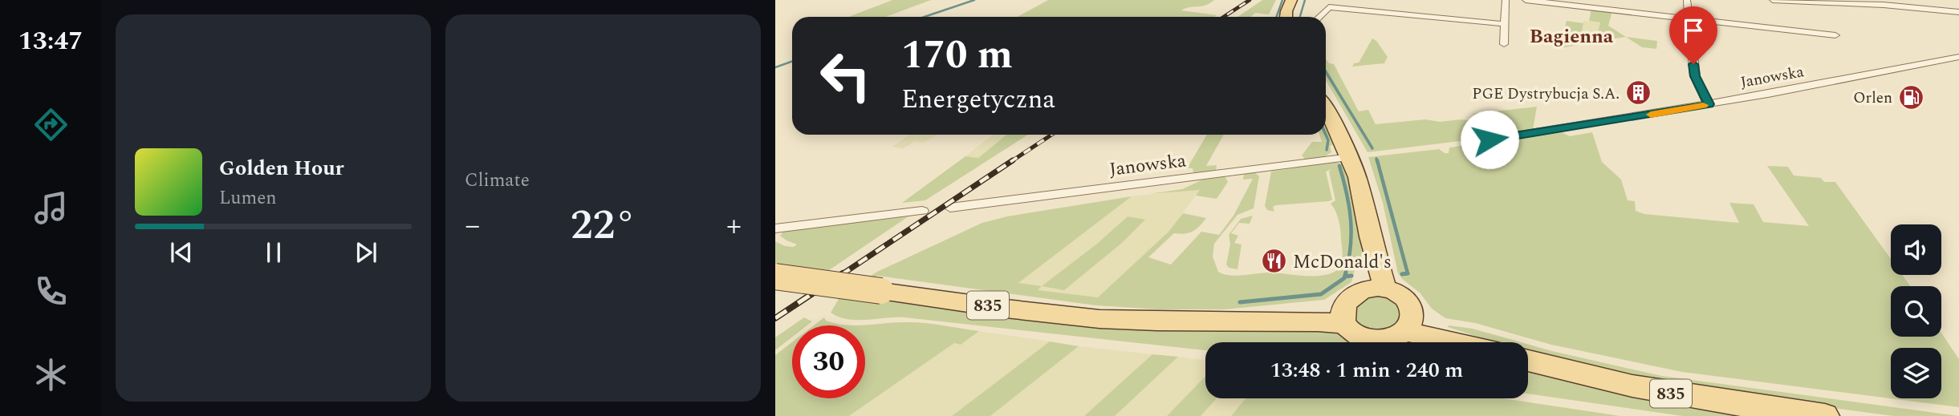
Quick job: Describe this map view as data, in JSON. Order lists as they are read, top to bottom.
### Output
{
  "streets": {
    "main road": ["835"],
    "street": ["Janowska"]
  },
  "districts": ["Bagienna"],
  "places": {
    "building": ["PGE Dystrybucja S.A."],
    "fuel station": ["Orlen"],
    "restaurant": ["McDonald's"]
  },
  "page": {
    "tabs": "13:47",
    "tile": "Climate",
    "turn": ["170 m", "Energetyczna"],
    "song": ["Golden Hour", "Lumen"],
    "heat": ["−", "22°", "+"],
    "limit": "30",
    "trip": "13:48 · 1 min · 240 m"
  }
}
